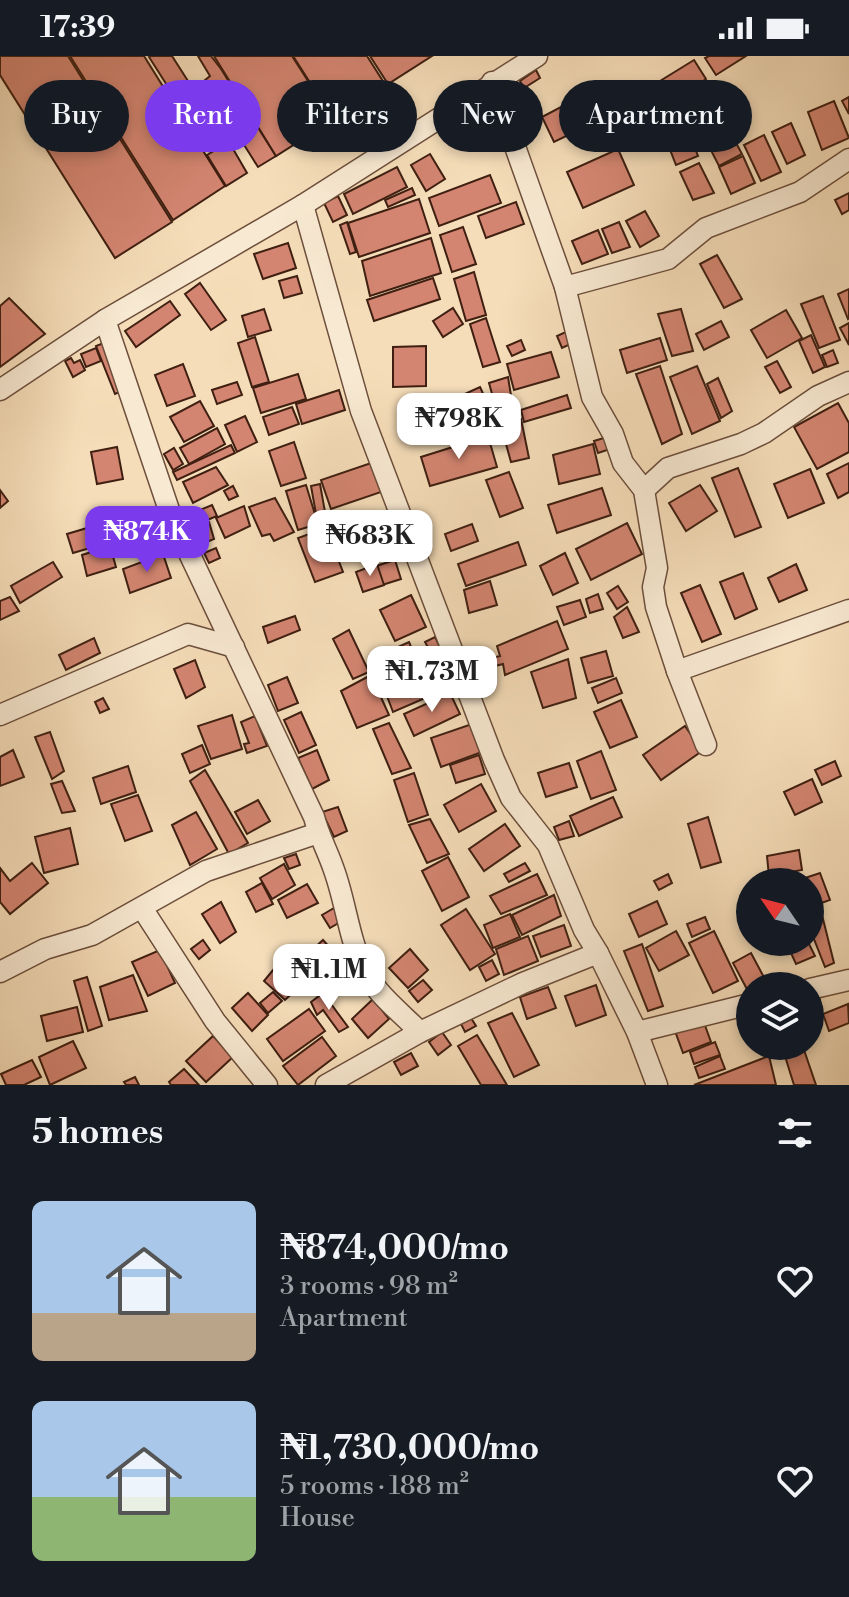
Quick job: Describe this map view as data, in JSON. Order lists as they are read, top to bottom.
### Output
{
  "north": "top left",
  "page": {
    "status": "17:39",
    "chip": [
      "Buy",
      "Rent",
      "Filters",
      "New",
      "Apartment"
    ],
    "price": [
      "₦798K",
      "₦874K",
      "₦683K",
      "₦1.73M",
      "₦1.1M"
    ],
    "heading": "5 homes",
    "list": [
      {
        "name": "₦874,000/mo",
        "note": "3 rooms · 98 m² · Apartment"
      },
      {
        "name": "₦1,730,000/mo",
        "note": "5 rooms · 188 m² · House"
      }
    ]
  }
}
